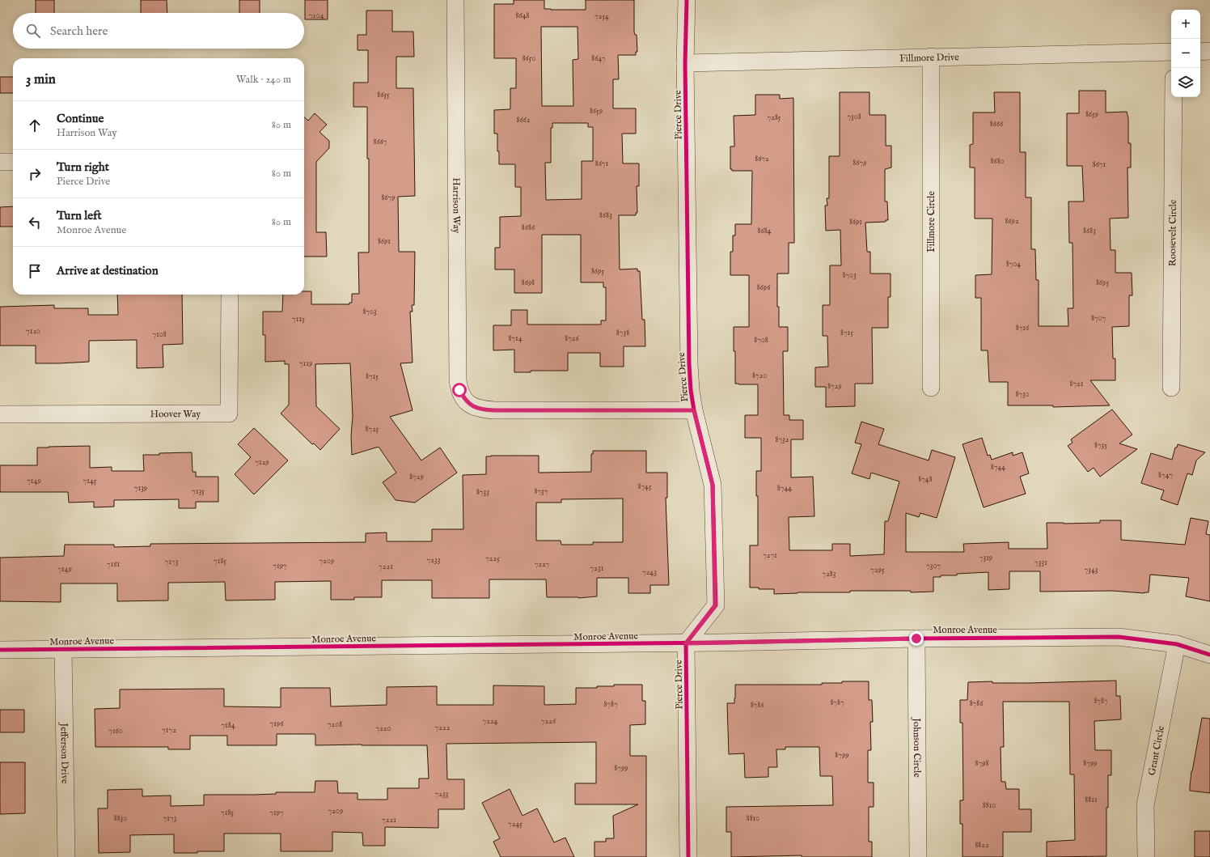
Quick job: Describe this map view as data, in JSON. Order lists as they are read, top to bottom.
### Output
{
  "streets": {
    "street": [
      "Fillmore Drive",
      "Pierce Drive",
      "Harrison Way",
      "Fillmore Circle",
      "Roosevelt Circle",
      "Hoover Way",
      "Monroe Avenue",
      "Johnson Circle",
      "Grant Circle",
      "Jefferson Drive"
    ]
  },
  "crossings": [
    ["Fillmore Drive", "Pierce Drive"],
    ["Fillmore Drive", "Fillmore Circle"],
    ["Pierce Drive", "Harrison Way"],
    ["Pierce Drive", "Monroe Avenue"],
    ["Monroe Avenue", "Johnson Circle"],
    ["Monroe Avenue", "Grant Circle"],
    ["Monroe Avenue", "Jefferson Drive"]
  ],
  "house_numbers": [
    "7204",
    "8648",
    "7254",
    "8650",
    "8647",
    "8655",
    "8659",
    "8659",
    "7308",
    "7285",
    "8662",
    "8666",
    "8667",
    "8672",
    "8680",
    "8679",
    "8671",
    "8671",
    "8679",
    "8683",
    "8692",
    "8691",
    "8686",
    "8684",
    "8683",
    "8691",
    "8704",
    "8695",
    "8703",
    "8698",
    "8695",
    "8696",
    "8703",
    "8707",
    "7115",
    "8716",
    "7120",
    "8738",
    "8715",
    "7108",
    "8714",
    "8726",
    "8708",
    "7119",
    "8720",
    "8715",
    "8721",
    "8729",
    "8730",
    "8725",
    "8732",
    "8735",
    "7129",
    "8744",
    "8747",
    "8729",
    "8748",
    "7149",
    "7145",
    "8745",
    "7139",
    "8744",
    "7135",
    "8737",
    "8733",
    "7271",
    "7319",
    "7225",
    "7233",
    "7185",
    "7209",
    "7173",
    "7331",
    "7161",
    "7227",
    "7197",
    "7307",
    "7221",
    "7231",
    "7149",
    "7295",
    "7343",
    "7243",
    "7283",
    "8787",
    "8787",
    "8786",
    "8787",
    "8786",
    "7224",
    "7226",
    "7196",
    "7208",
    "7184",
    "7222",
    "7220",
    "7172",
    "7160",
    "8799",
    "8798",
    "8799",
    "8799",
    "7233",
    "8811",
    "8810",
    "7209",
    "7185",
    "7197",
    "8830",
    "7173",
    "8810",
    "7221",
    "7245",
    "8822"
  ],
  "page": {
    "map_buttons": ["+", "−"],
    "search": "Search here",
    "heading": ["3 min", "Walk · 240 m"],
    "list": [
      ["Continue", "Harrison Way", "80 m"],
      ["Turn right", "Pierce Drive", "80 m"],
      ["Turn left", "Monroe Avenue", "80 m"],
      "Arrive at destination"
    ]
  }
}
